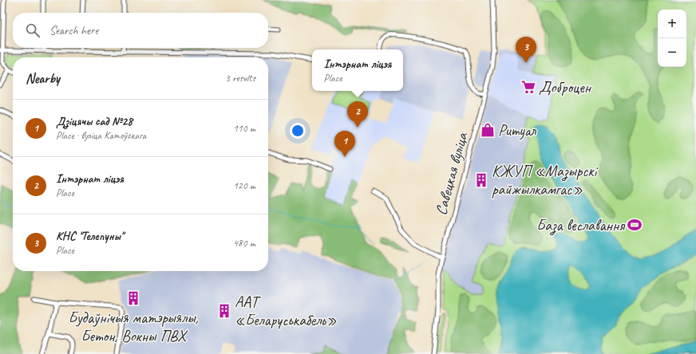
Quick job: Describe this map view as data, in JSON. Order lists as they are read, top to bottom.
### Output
{
  "streets": {
    "street": ["Савецкая вуліца"]
  },
  "places": {
    "supermarket": ["Доброцен"],
    "shop": ["Ритуал"],
    "building": ["КЖУП «Мазырскі райжылкамгас»", "Будаўнічыя матэрыялы, Бетон, Вокны ПВХ", "ААТ «Беларуськабель»"],
    "sports": ["База веславання"]
  },
  "page": {
    "map_buttons": ["+", "−"],
    "search": "Search here",
    "pins": ["3", "2", "1"],
    "popup": ["Інтэрнат ліцэя", "Place"],
    "heading": ["Nearby", "3 results"],
    "list": [
      {
        "mark": "1",
        "name": "Дзіцячы сад №28",
        "note": "Place · вуліца Катоўскага",
        "value": "110 m"
      },
      {
        "mark": "2",
        "name": "Інтэрнат ліцэя",
        "note": "Place",
        "value": "120 m"
      },
      {
        "mark": "3",
        "name": "КНС \"Телепуны\"",
        "note": "Place",
        "value": "480 m"
      }
    ]
  }
}
